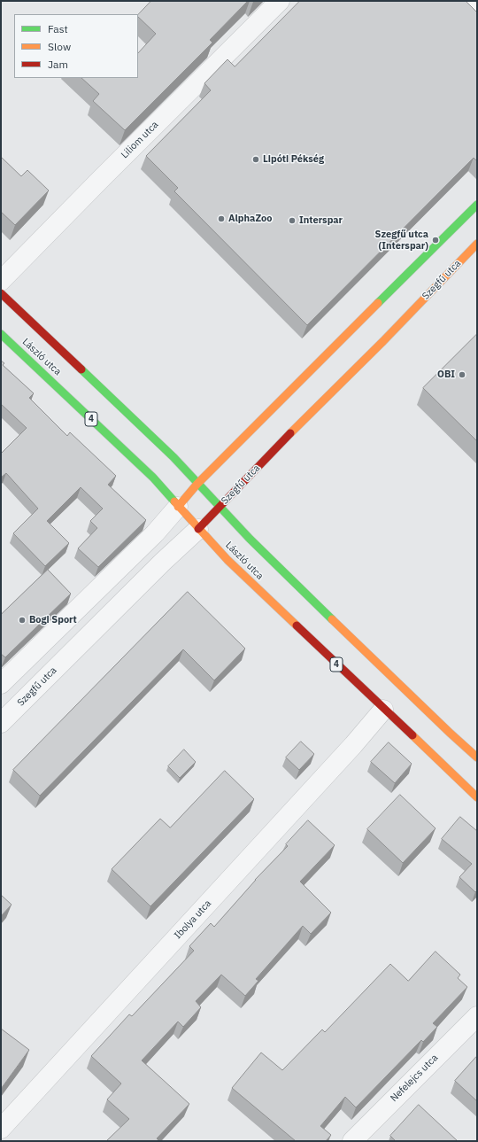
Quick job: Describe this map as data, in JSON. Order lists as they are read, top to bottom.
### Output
{
  "streets": {
    "main road": ["Szegfű utca", "László utca", "4"],
    "street": ["Liliom utca", "Ibolya utca", "Nefelejcs utca"]
  },
  "crossings": [
    ["Szegfű utca", "László utca"],
    ["László utca", "Ibolya utca"]
  ],
  "places": [
    "Lipóti Pékség",
    "AlphaZoo",
    "Interspar",
    "Szegfű utca (Interspar)",
    "OBI",
    "Bogi Sport"
  ],
  "legend": ["Fast", "Slow", "Jam"]
}
